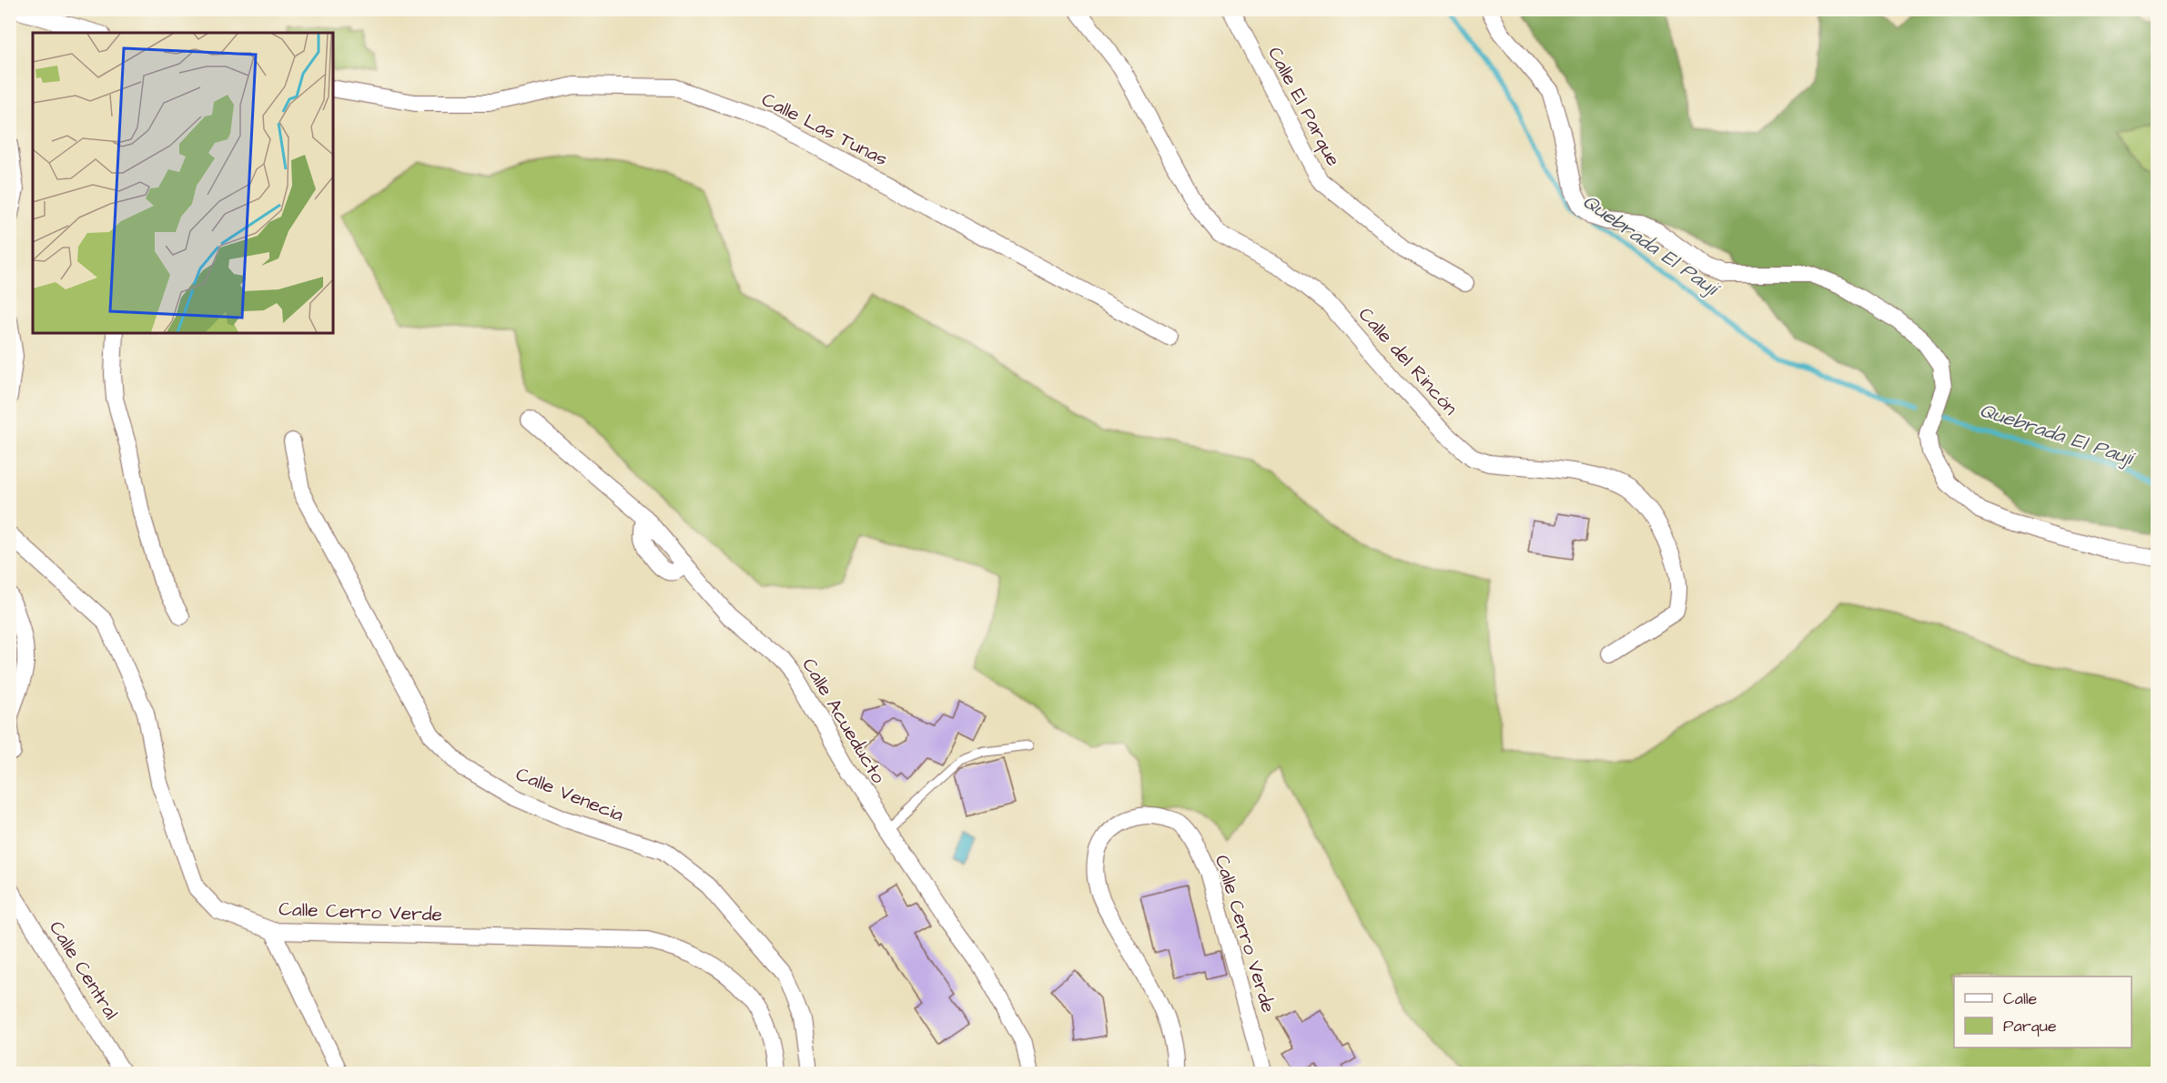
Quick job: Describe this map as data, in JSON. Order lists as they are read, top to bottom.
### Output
{
  "streets": {
    "street": [
      "Calle El Parque",
      "Calle Las Tunas",
      "Calle del Rincón",
      "Calle Acueducto",
      "Calle Venecia",
      "Calle Cerro Verde",
      "Calle Central"
    ]
  },
  "water": ["Quebrada El Paují"],
  "legend": ["Calle", "Parque"]
}
